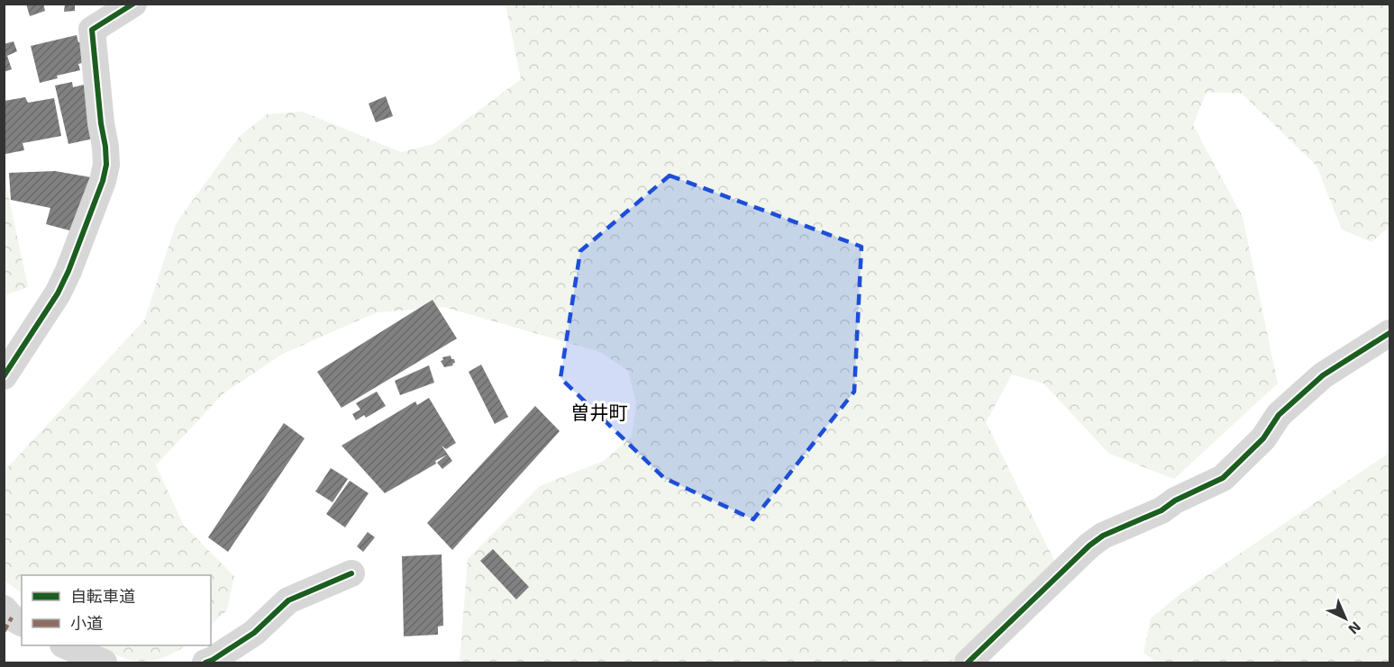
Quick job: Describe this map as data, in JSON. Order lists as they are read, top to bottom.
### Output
{
  "districts": ["曽井町"],
  "legend": ["自転車道", "小道"],
  "north": "bottom right"
}
